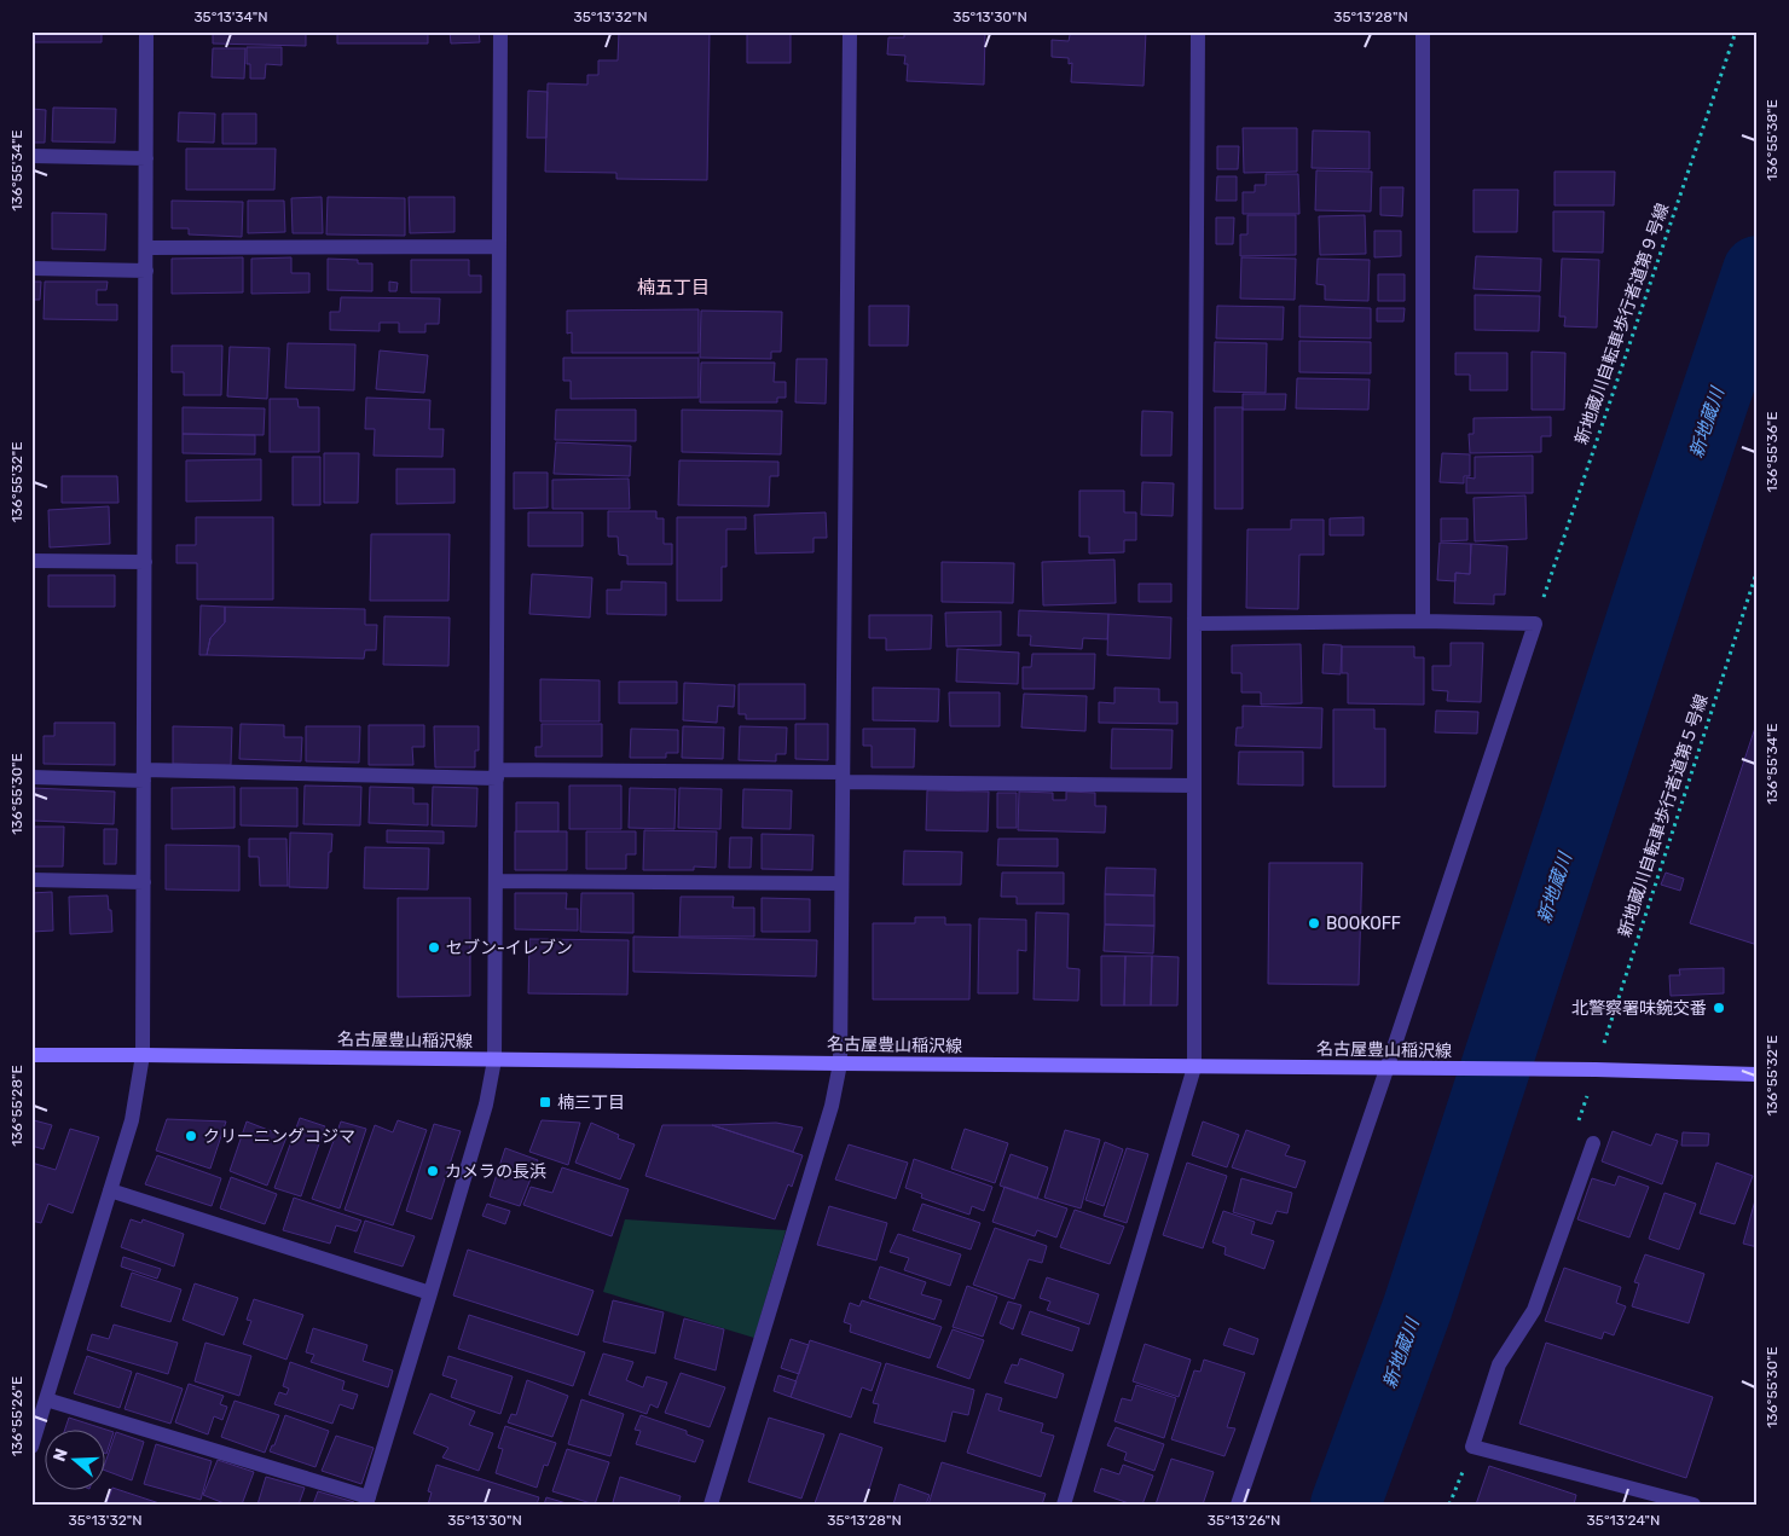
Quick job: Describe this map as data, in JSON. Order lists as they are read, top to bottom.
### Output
{
  "streets": {
    "main road": ["名古屋豊山稲沢線"],
    "path": ["新地蔵川自転車歩行者道第９号線", "新地蔵川自転車歩行者道第５号線"]
  },
  "crossings": [
    ["新地蔵川自転車歩行者道第５号線", "名古屋豊山稲沢線"]
  ],
  "districts": ["楠五丁目"],
  "water": ["新地蔵川"],
  "places": {
    "other": [
      "BOOKOFF",
      "セブン-イレブン",
      "北警察署味鋺交番",
      "クリーニングコジマ",
      "カメラの長浜"
    ],
    "transit": ["楠三丁目"]
  },
  "north": "left",
  "coordinates": [
    "35°13'34\"N",
    "35°13'32\"N",
    "35°13'30\"N",
    "35°13'28\"N",
    "136°55'38\"E",
    "136°55'34\"E",
    "136°55'36\"E",
    "136°55'32\"E",
    "136°55'30\"E",
    "136°55'28\"E",
    "136°55'26\"E",
    "35°13'26\"N",
    "35°13'24\"N"
  ]
}
